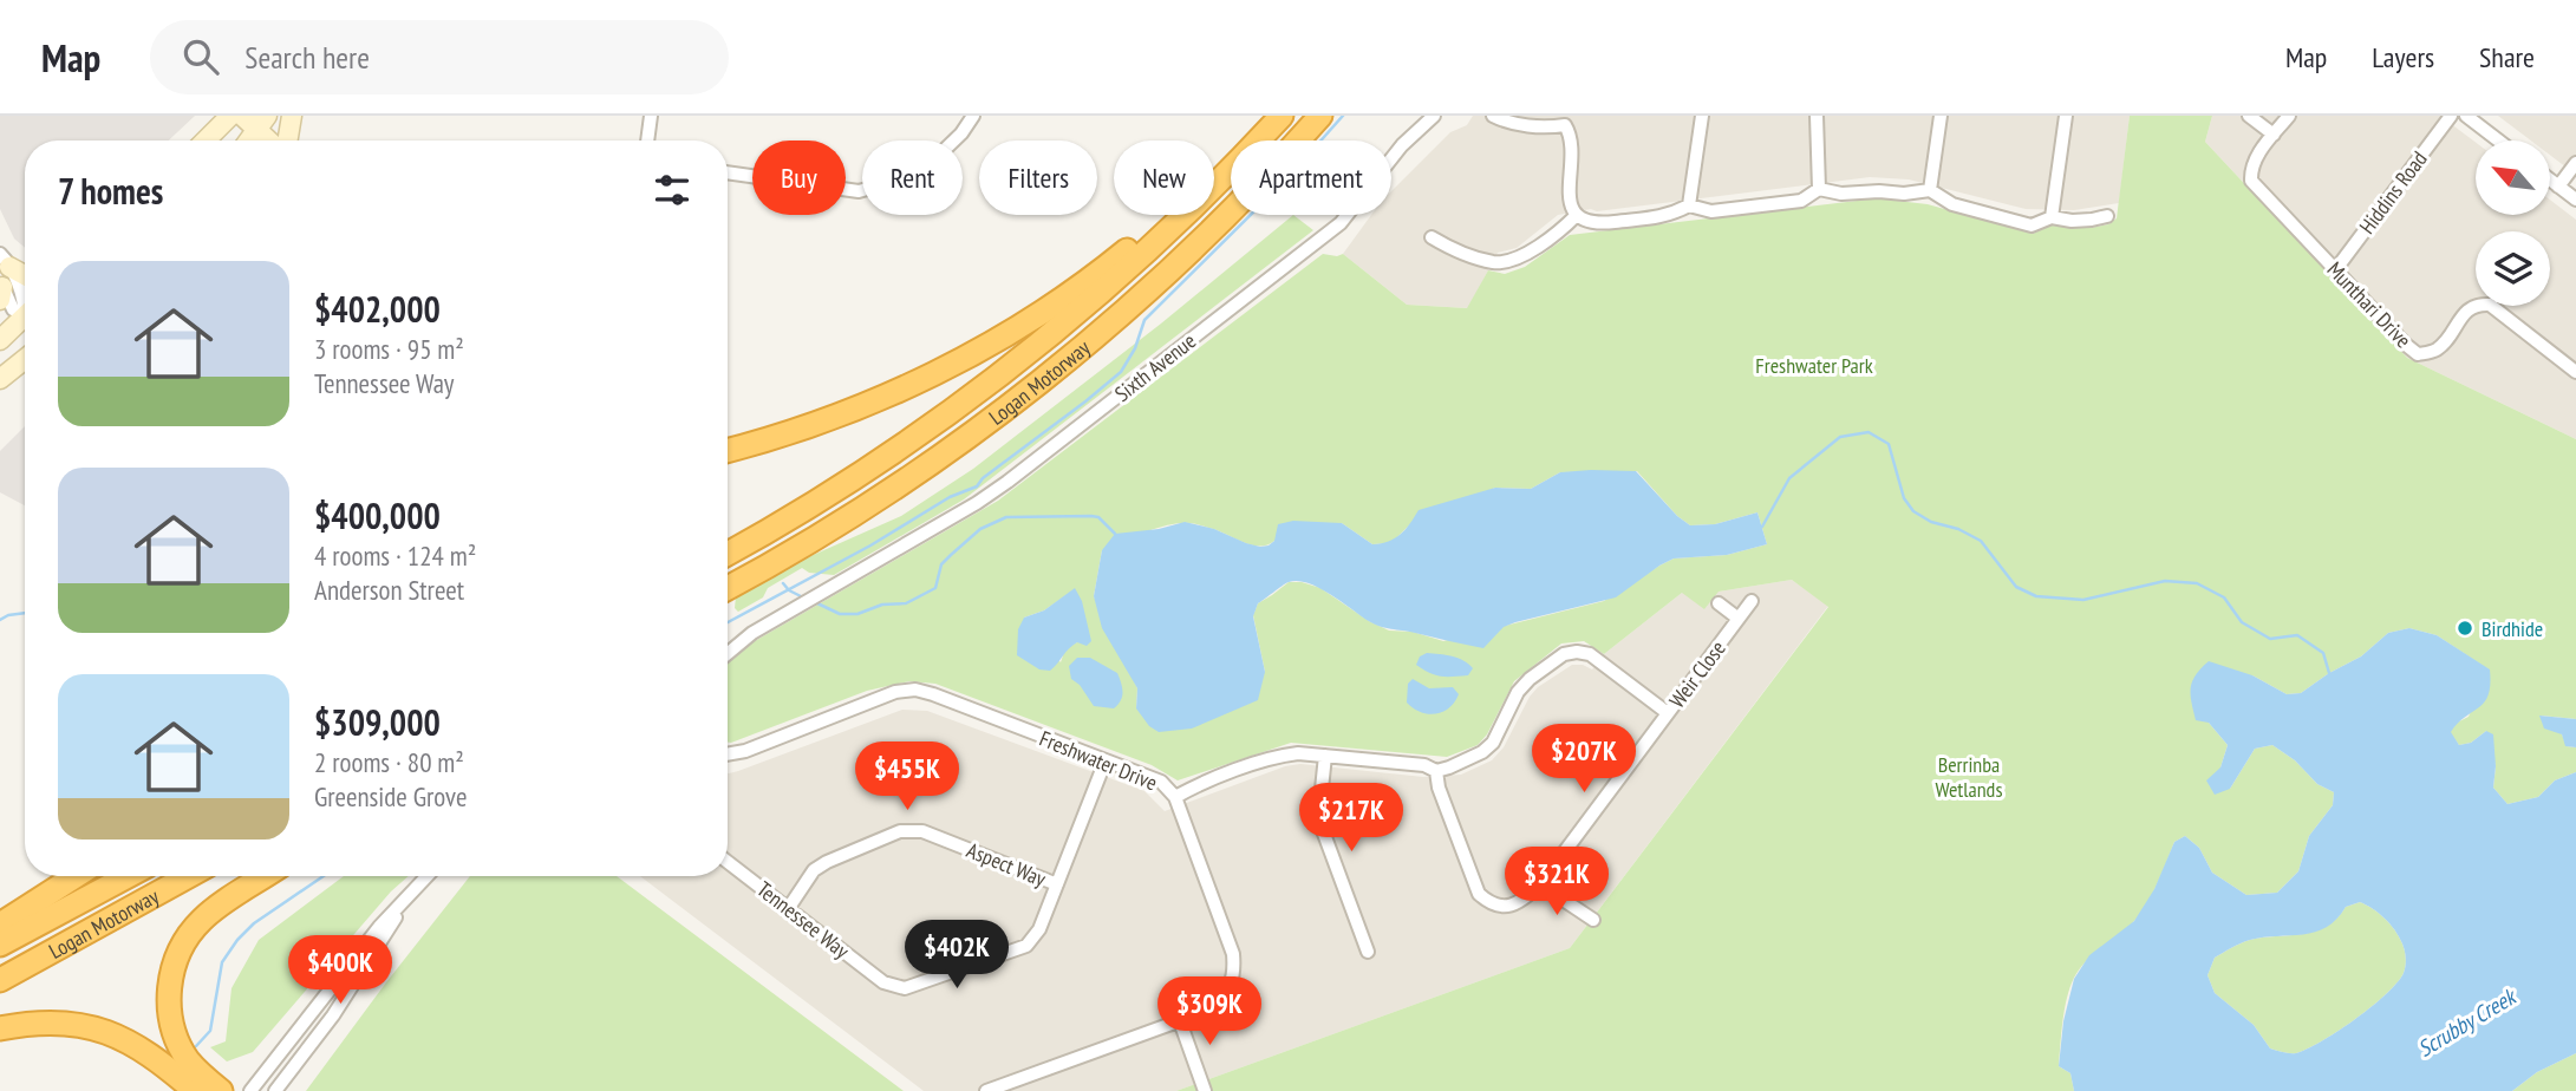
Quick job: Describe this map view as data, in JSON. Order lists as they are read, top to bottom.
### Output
{
  "streets": {
    "highway": ["Logan Motorway"],
    "street": [
      "Hiddins Road",
      "Munthari Drive",
      "Sixth Avenue",
      "Weir Close",
      "Freshwater Drive",
      "Aspect Way",
      "Tennessee Way"
    ]
  },
  "crossings": [
    ["Hiddins Road", "Munthari Drive"],
    ["Freshwater Drive", "Tennessee Way"],
    ["Aspect Way", "Tennessee Way"]
  ],
  "water": ["Scrubby Creek"],
  "parks": ["Freshwater Park", "Berrinba Wetlands"],
  "places": ["Birdhide"],
  "north": "top left",
  "page": {
    "header": "Map",
    "search": "Search here",
    "nav": ["Map", "Layers", "Share"],
    "chip": [
      "Buy",
      "Rent",
      "Filters",
      "New",
      "Apartment"
    ],
    "heading": "7 homes",
    "list": [
      {
        "name": "$402,000",
        "note": "3 rooms · 95 m² · Tennessee Way"
      },
      {
        "name": "$400,000",
        "note": "4 rooms · 124 m² · Anderson Street"
      },
      {
        "name": "$309,000",
        "note": "2 rooms · 80 m² · Greenside Grove"
      }
    ],
    "price": [
      "$207K",
      "$455K",
      "$217K",
      "$321K",
      "$402K",
      "$400K",
      "$309K"
    ]
  }
}
